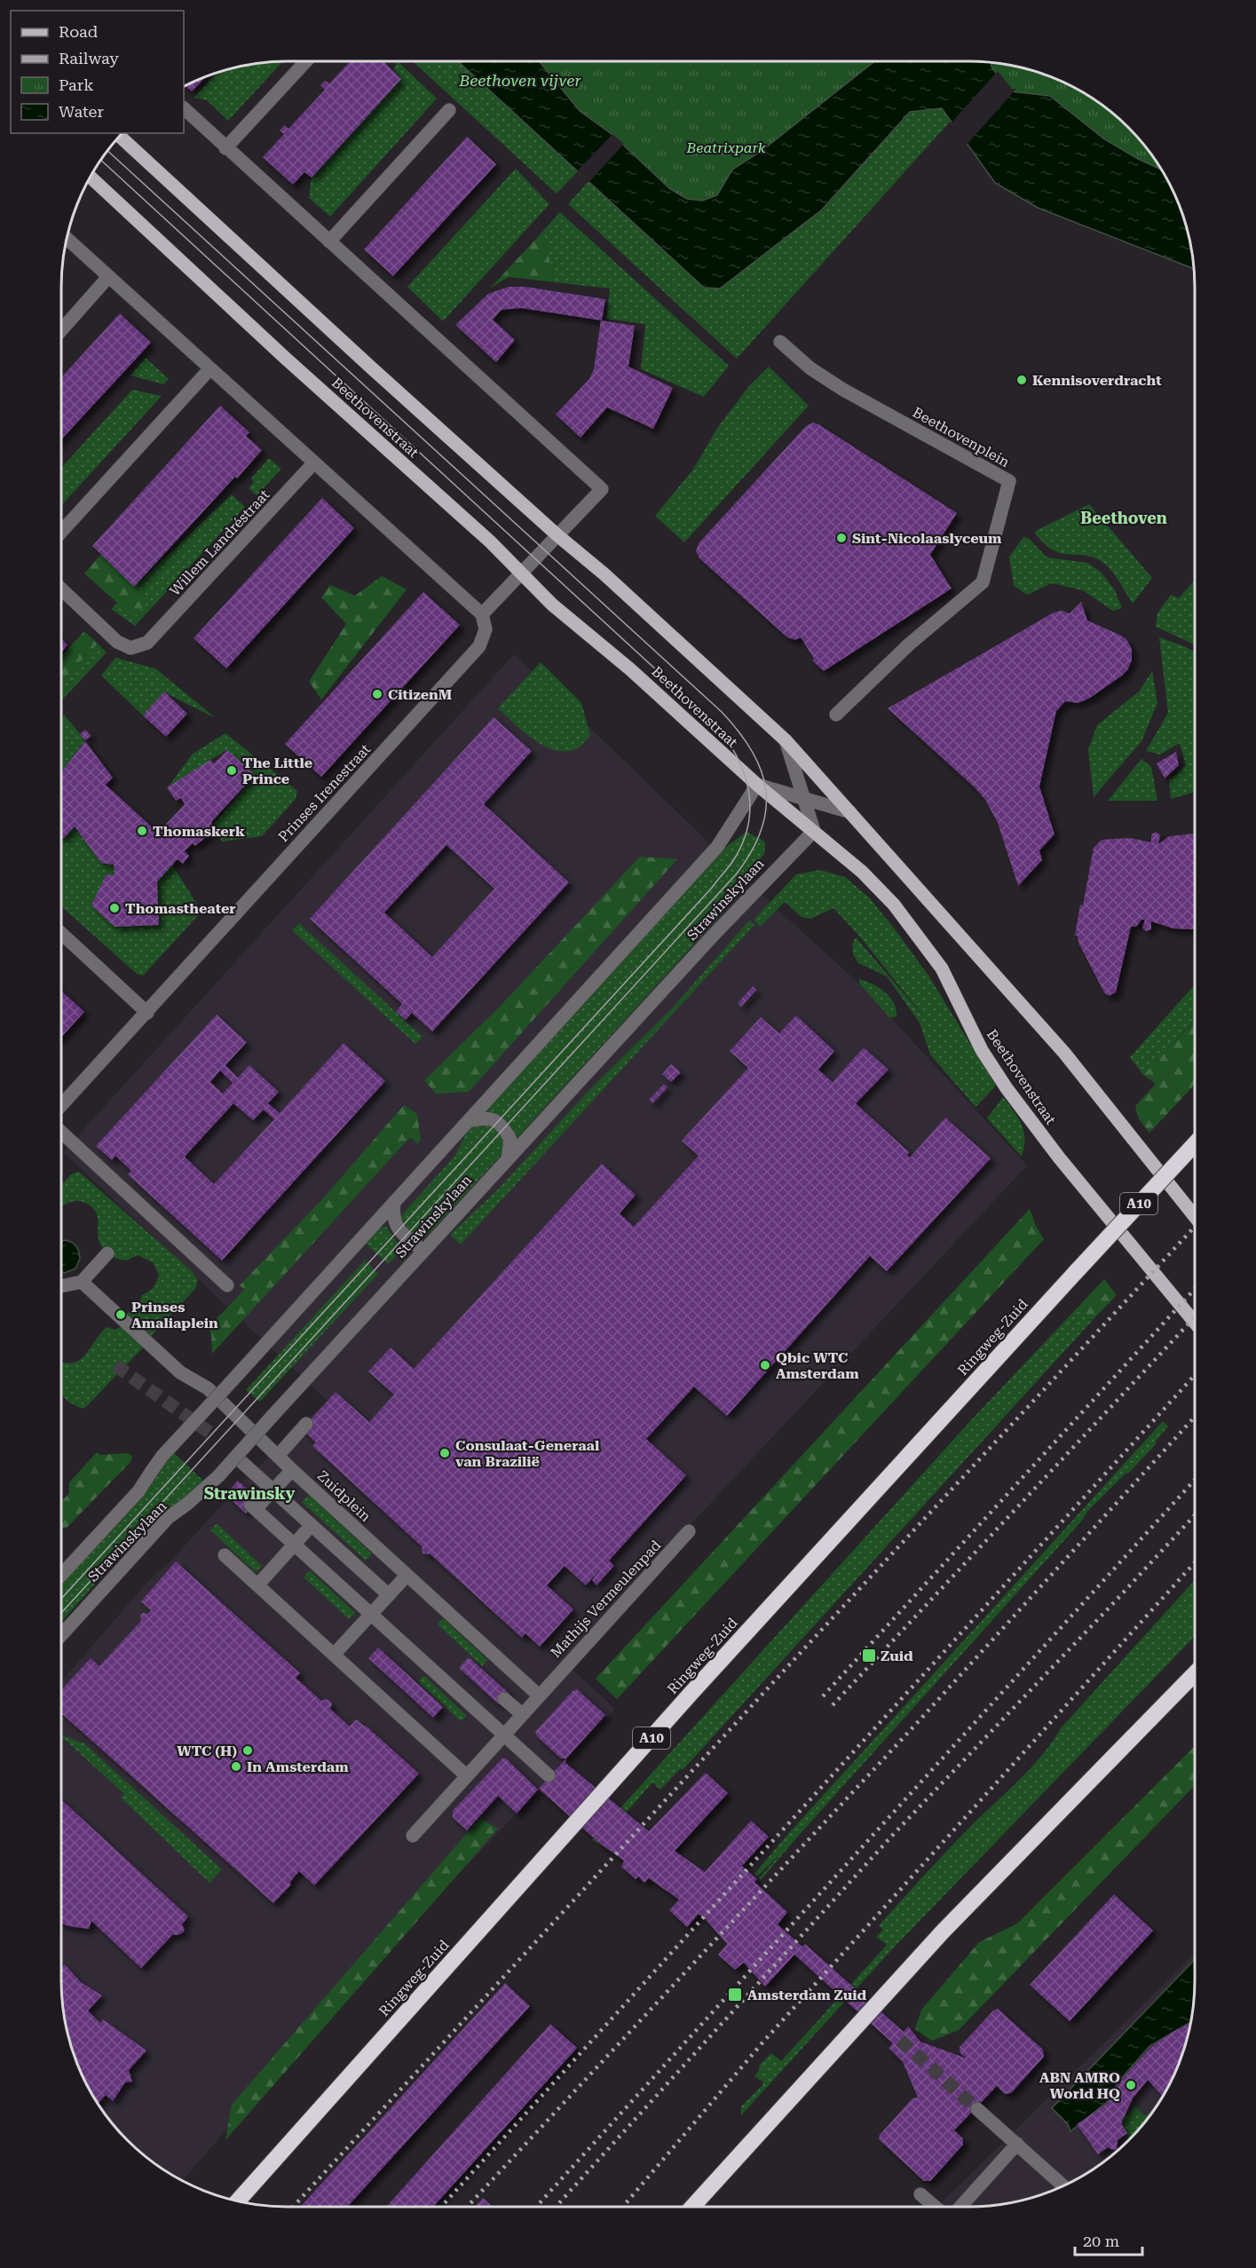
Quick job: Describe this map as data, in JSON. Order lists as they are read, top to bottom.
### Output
{
  "streets": {
    "highway": ["A10", "Ringweg-Zuid"],
    "main road": ["Beethovenstraat"],
    "street": [
      "Beethovenplein",
      "Willem Landréstraat",
      "Prinses Irenestraat",
      "Strawinskylaan",
      "Zuidplein",
      "Mathijs Vermeulenpad"
    ]
  },
  "crossings": [
    ["Beethovenstraat", "Strawinskylaan"],
    ["Zuidplein", "Mathijs Vermeulenpad"]
  ],
  "districts": ["Beethoven", "Strawinsky"],
  "water": ["Beethoven vijver"],
  "parks": ["Beatrixpark"],
  "places": {
    "other": [
      "Kennisoverdracht",
      "Sint-Nicolaaslyceum",
      "CitizenM",
      "The Little Prince",
      "Thomaskerk",
      "Thomastheater",
      "Prinses Amaliaplein",
      "Qbic WTC Amsterdam",
      "Consulaat-Generaal van Brazilië",
      "WTC (H)",
      "In Amsterdam",
      "ABN AMRO World HQ"
    ],
    "transit": ["Zuid", "Amsterdam Zuid"]
  },
  "legend": [
    "Road",
    "Railway",
    "Park",
    "Water"
  ],
  "scale_bar": "20 m"
}
